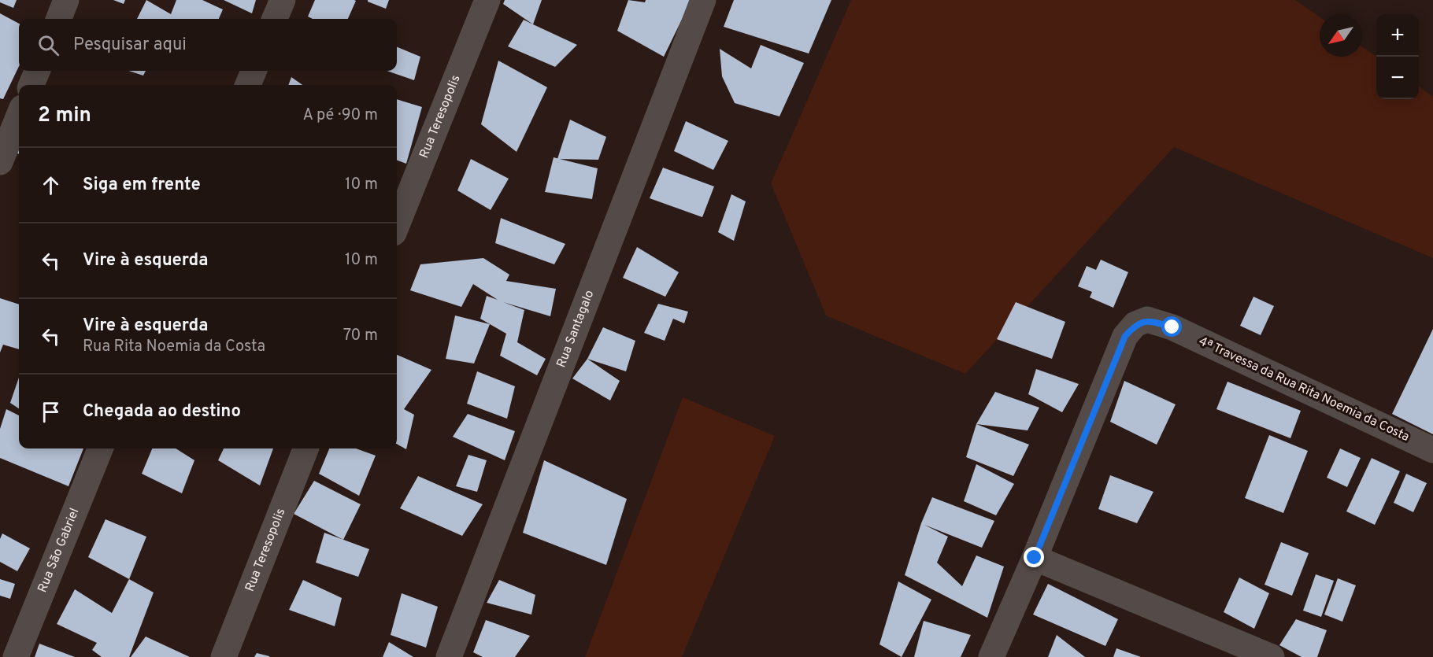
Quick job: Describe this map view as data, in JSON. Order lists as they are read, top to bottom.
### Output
{
  "streets": {
    "street": [
      "Rua Teresopolis",
      "Rua Santagalo",
      "4ª Travessa da Rua Rita Noemia da Costa",
      "Rua São Gabriel"
    ]
  },
  "north": "bottom left",
  "page": {
    "map_buttons": ["+", "−"],
    "search": "Pesquisar aqui",
    "heading": ["2 min", "A pé · 90 m"],
    "list": [
      ["Siga em frente", "10 m"],
      ["Vire à esquerda", "10 m"],
      ["Vire à esquerda", "Rua Rita Noemia da Costa", "70 m"],
      "Chegada ao destino"
    ]
  }
}
